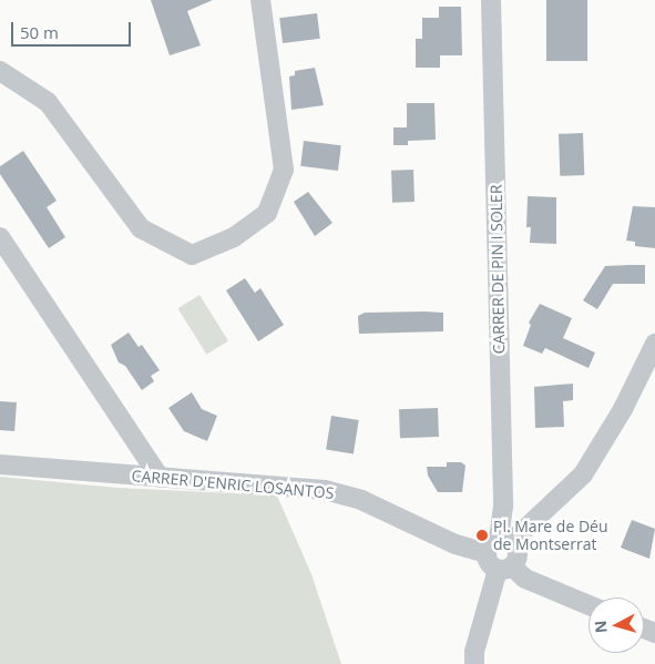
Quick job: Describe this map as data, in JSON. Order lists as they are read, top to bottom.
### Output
{
  "streets": {
    "street": ["CARRER DE PIN I SOLER", "CARRER D'ENRIC LOSANTOS"]
  },
  "crossings": [
    ["CARRER DE PIN I SOLER", "CARRER D'ENRIC LOSANTOS"]
  ],
  "places": ["Pl. Mare de Déu de Montserrat"],
  "scale_bar": "50 m",
  "north": "left"
}
